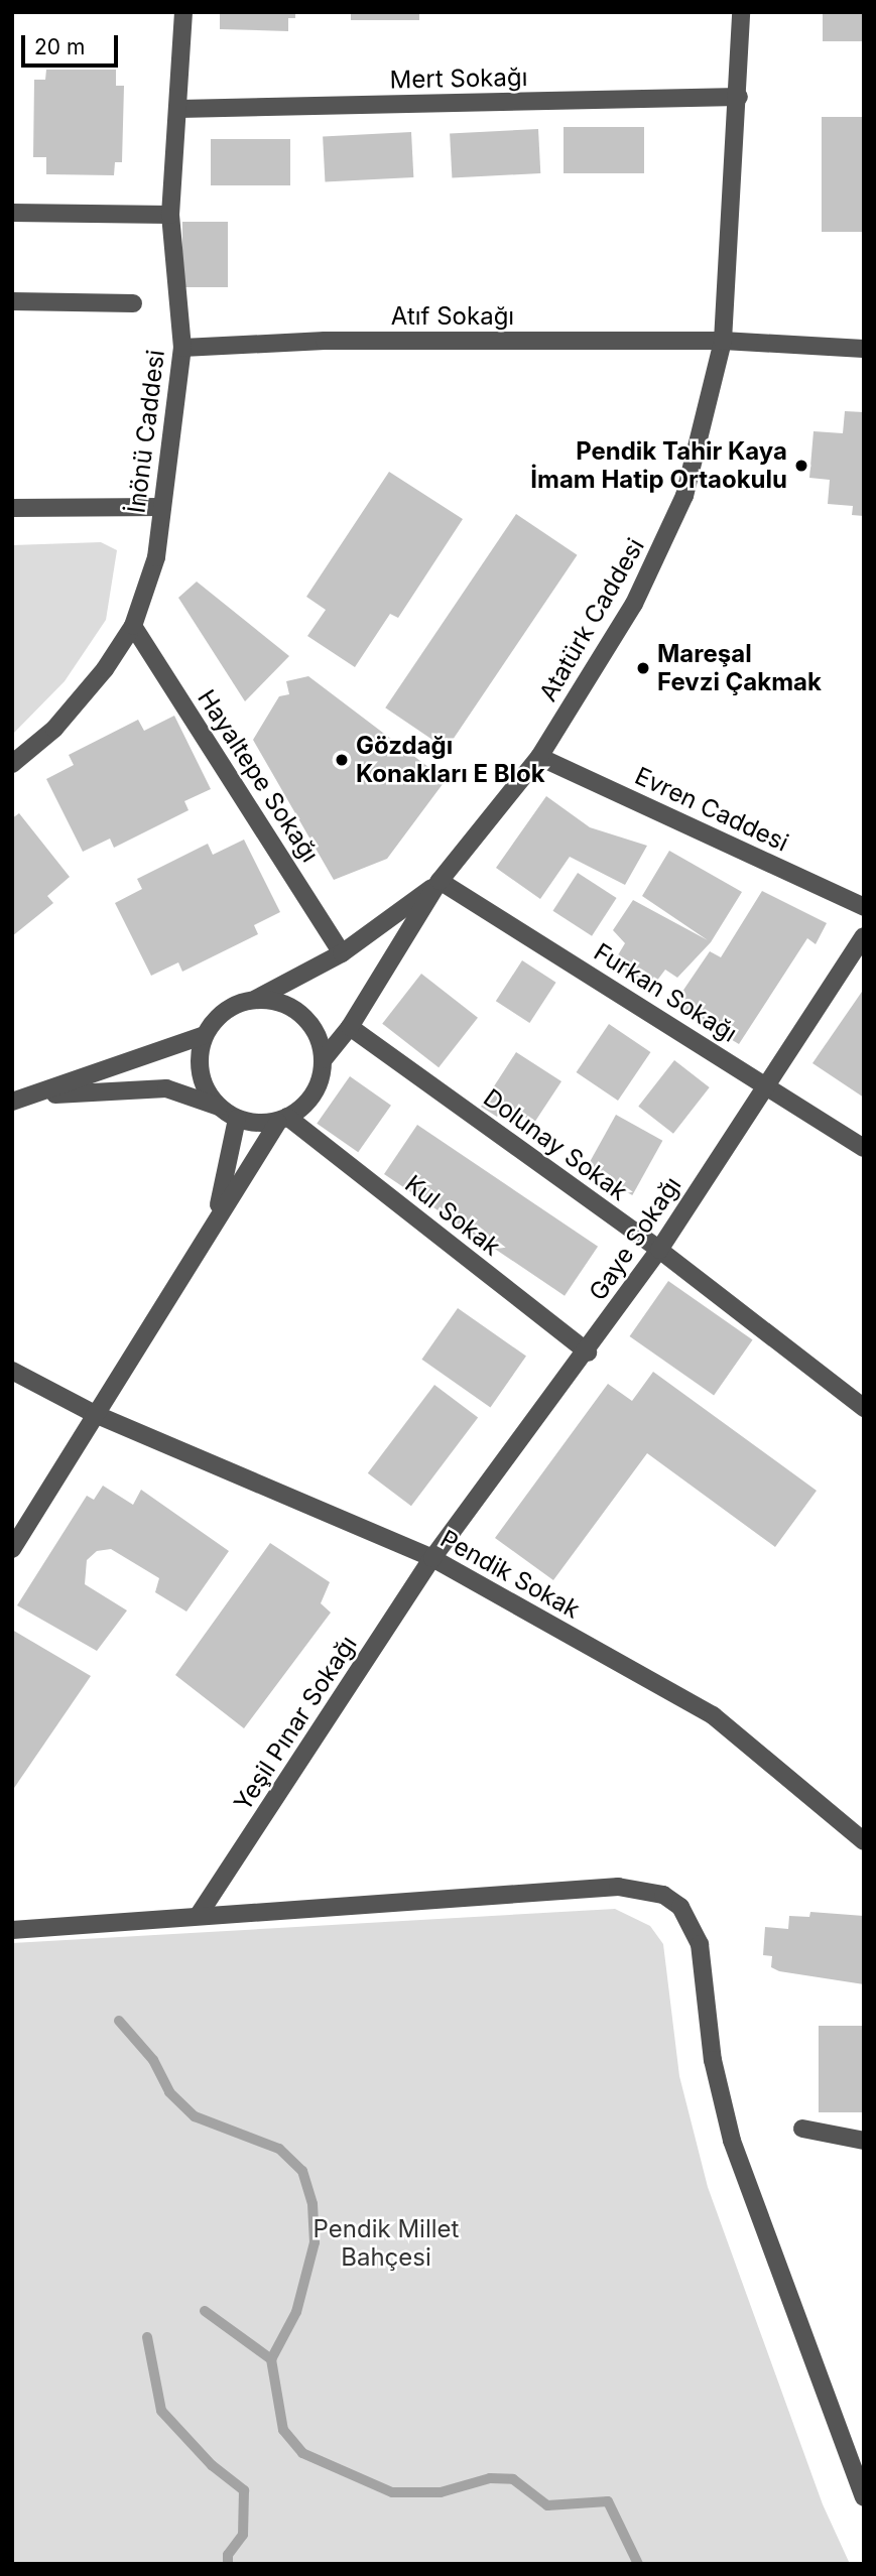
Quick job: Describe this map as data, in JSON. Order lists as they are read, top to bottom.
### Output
{
  "streets": {
    "street": [
      "Mert Sokağı",
      "Atıf Sokağı",
      "İnönü Caddesi",
      "Atatürk Caddesi",
      "Hayaltepe Sokağı",
      "Evren Caddesi",
      "Furkan Sokağı",
      "Dolunay Sokak",
      "Kul Sokak",
      "Gaye Sokağı",
      "Pendik Sokak",
      "Yeşil Pınar Sokağı"
    ]
  },
  "crossings": [
    ["Mert Sokağı", "İnönü Caddesi"],
    ["Mert Sokağı", "Atatürk Caddesi"],
    ["Atıf Sokağı", "İnönü Caddesi"],
    ["Atıf Sokağı", "Atatürk Caddesi"],
    ["İnönü Caddesi", "Hayaltepe Sokağı"],
    ["Atatürk Caddesi", "Hayaltepe Sokağı"],
    ["Atatürk Caddesi", "Evren Caddesi"],
    ["Atatürk Caddesi", "Furkan Sokağı"],
    ["Atatürk Caddesi", "Dolunay Sokak"],
    ["Atatürk Caddesi", "Kul Sokak"],
    ["Furkan Sokağı", "Gaye Sokağı"],
    ["Dolunay Sokak", "Gaye Sokağı"],
    ["Kul Sokak", "Gaye Sokağı"],
    ["Gaye Sokağı", "Pendik Sokak"],
    ["Gaye Sokağı", "Yeşil Pınar Sokağı"],
    ["Pendik Sokak", "Yeşil Pınar Sokağı"]
  ],
  "parks": ["Pendik Millet Bahçesi"],
  "places": ["Pendik Tahir Kaya İmam Hatip Ortaokulu", "Mareşal Fevzi̇ Çakmak", "Gözdağı Konakları E Blok"],
  "scale_bar": "20 m"
}
